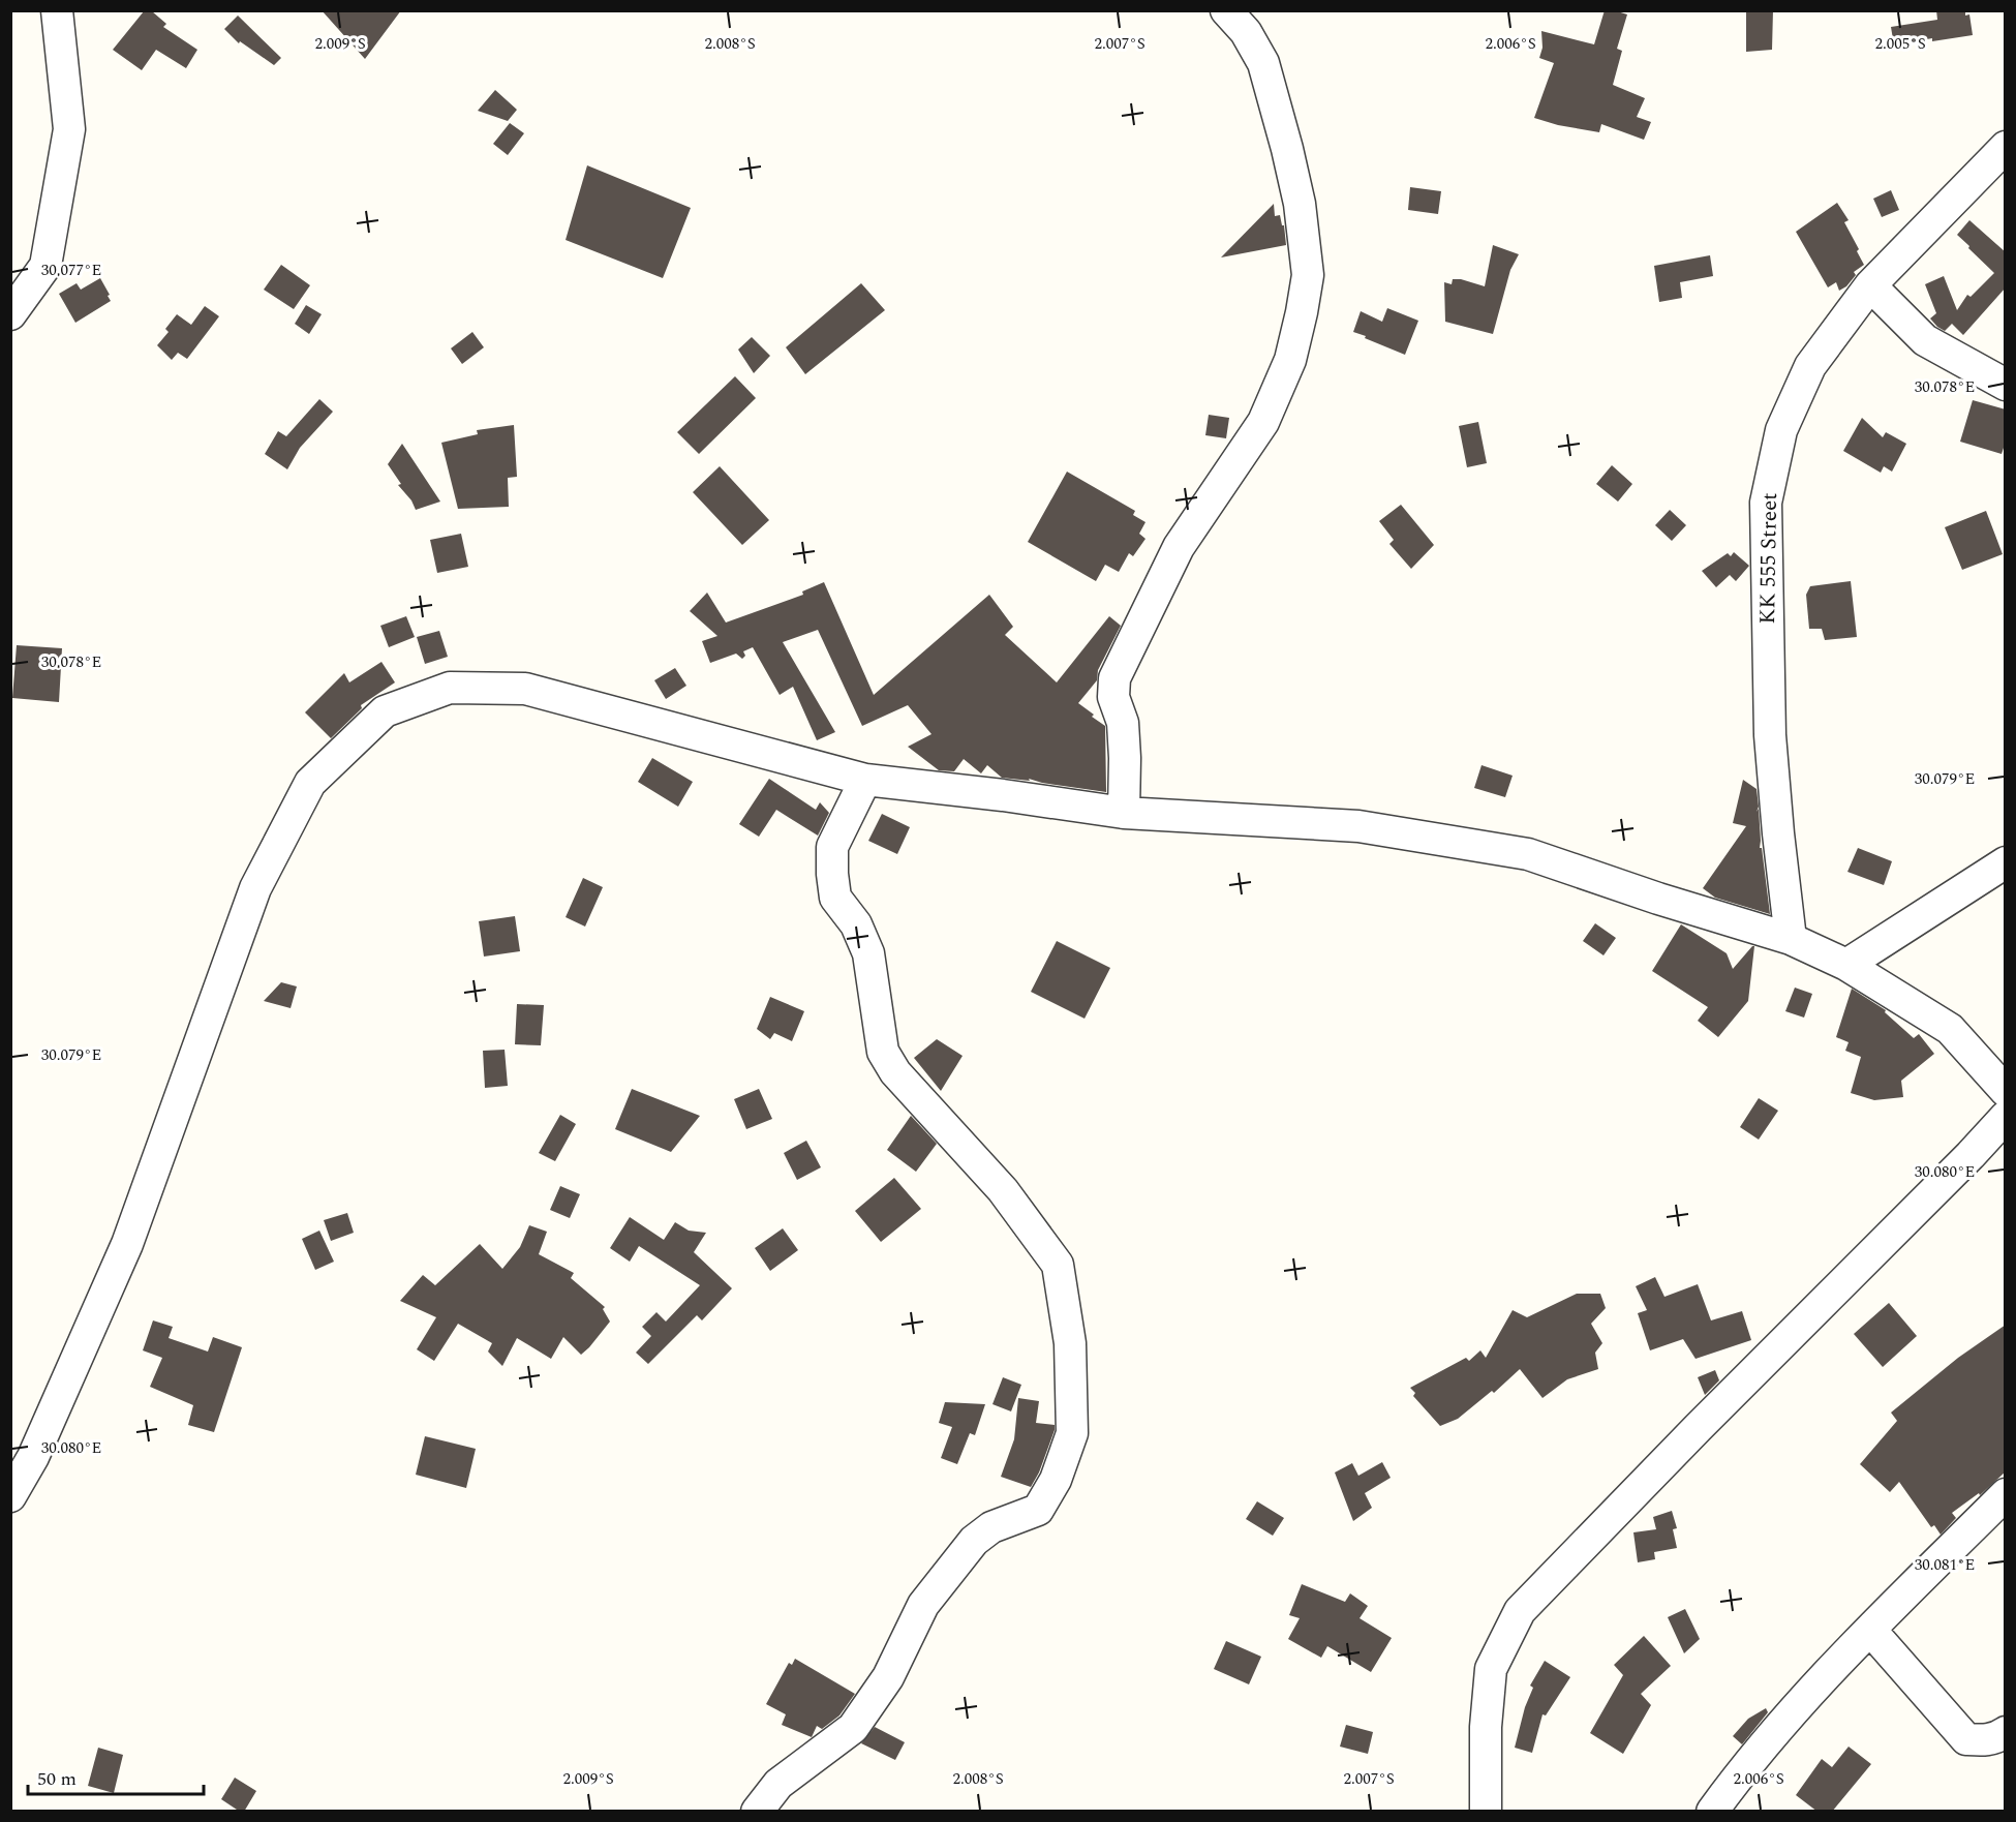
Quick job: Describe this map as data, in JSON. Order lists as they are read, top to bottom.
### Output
{
  "streets": {
    "street": ["KK 555 Street"]
  },
  "scale_bar": "50 m",
  "coordinates": [
    "2.009°S",
    "2.008°S",
    "2.007°S",
    "2.006°S",
    "2.005°S",
    "30.077°E",
    "30.078°E",
    "30.079°E",
    "30.080°E",
    "30.081°E"
  ]
}
